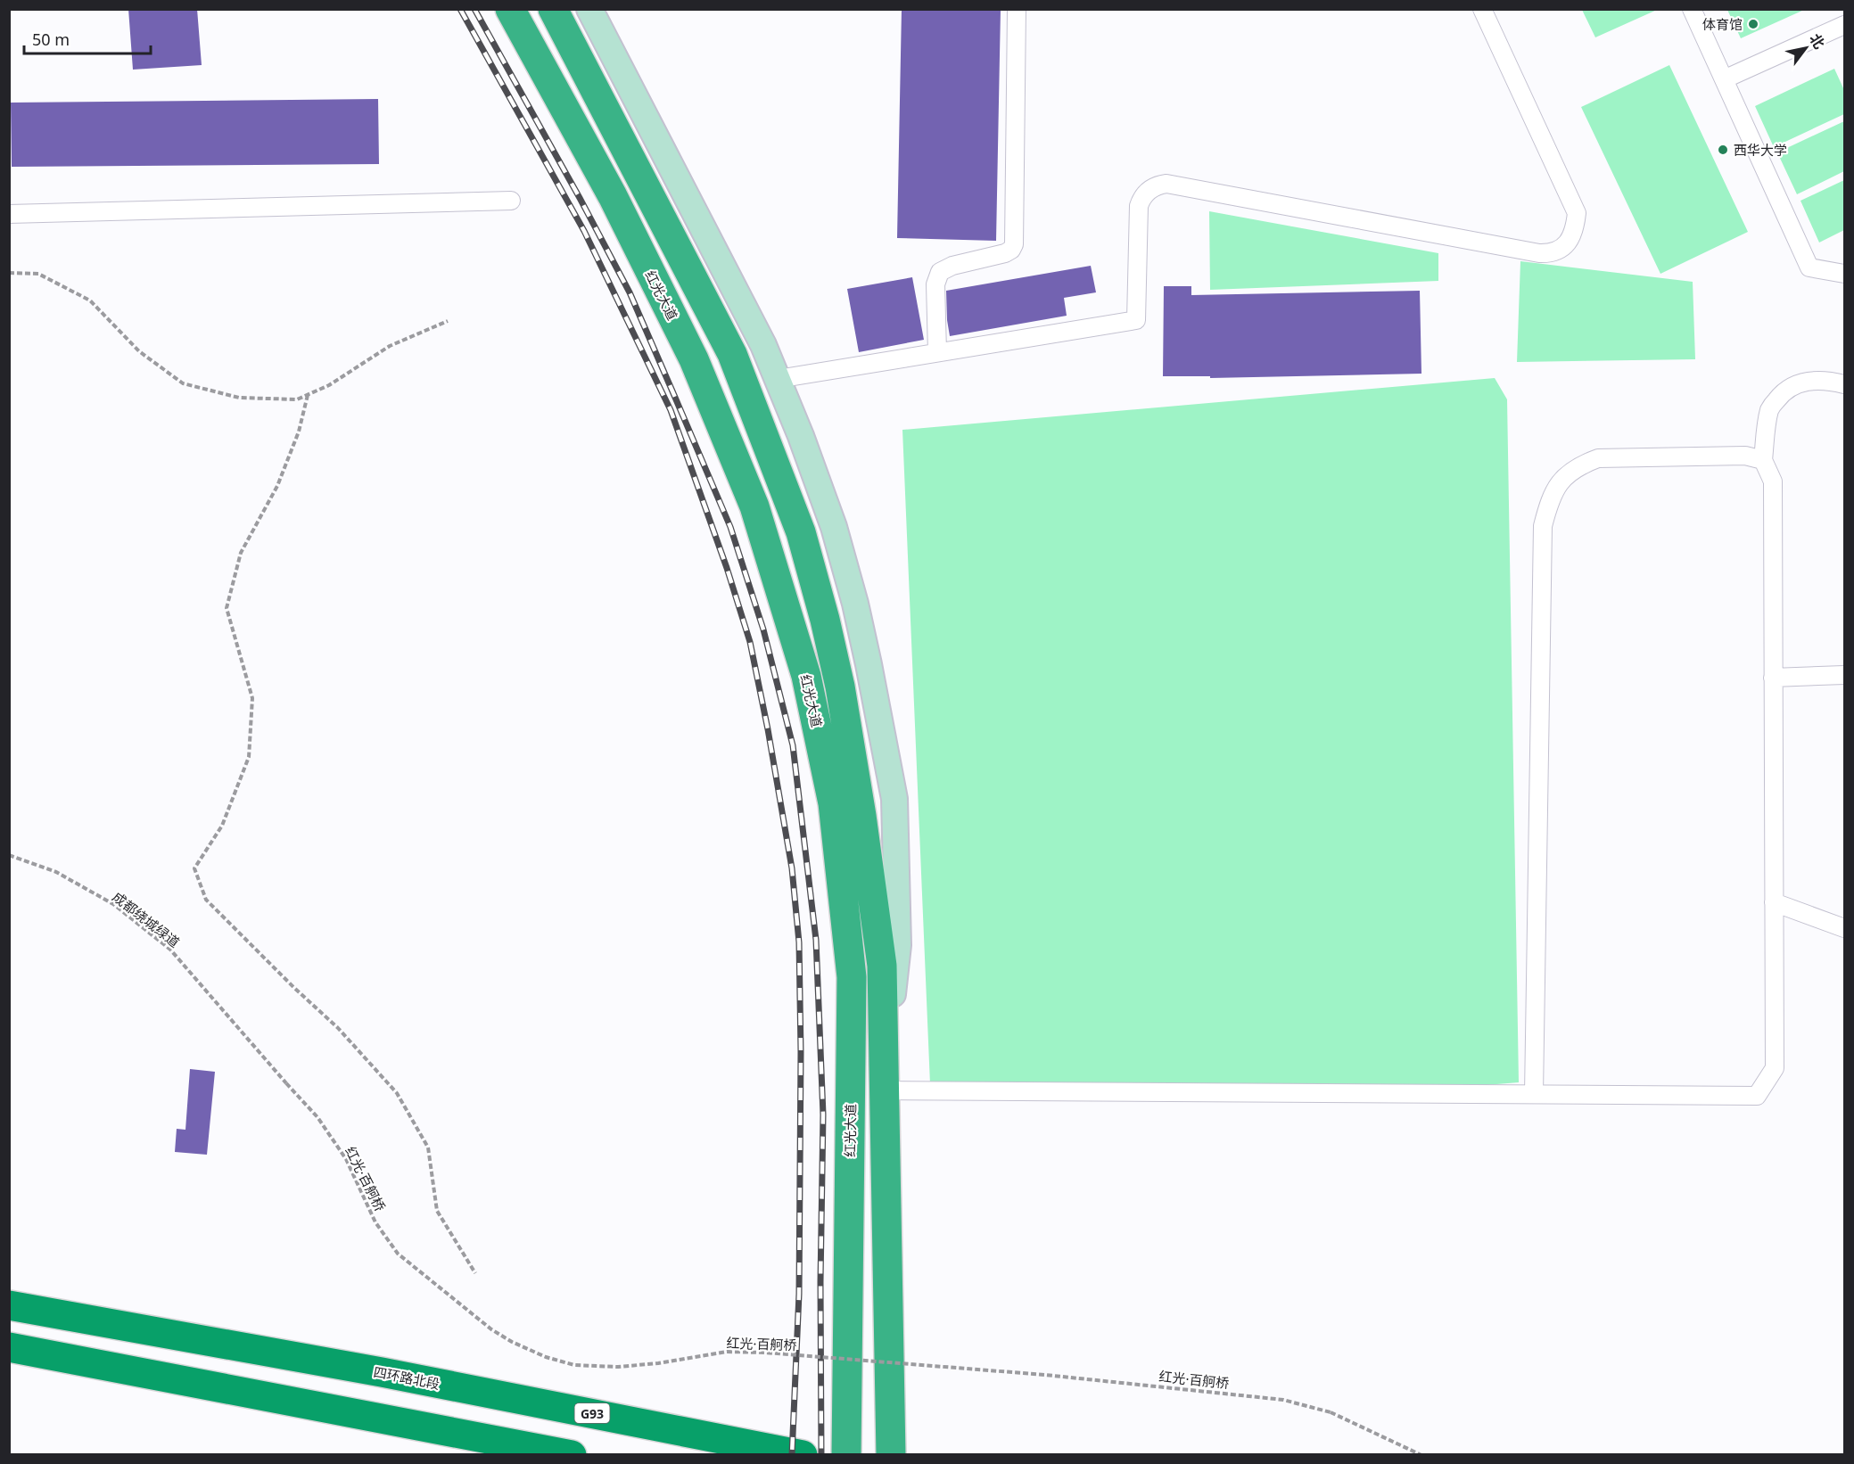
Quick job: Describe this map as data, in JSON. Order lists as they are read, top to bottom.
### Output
{
  "streets": {
    "highway": ["红光大道", "四环路北段", "G93"],
    "path": ["成都绕城绿道", "红光·百舸桥"]
  },
  "crossings": [
    ["成都绕城绿道", "红光·百舸桥"]
  ],
  "places": ["体育馆", "西华大学"],
  "scale_bar": "50 m",
  "north": "top right"
}
